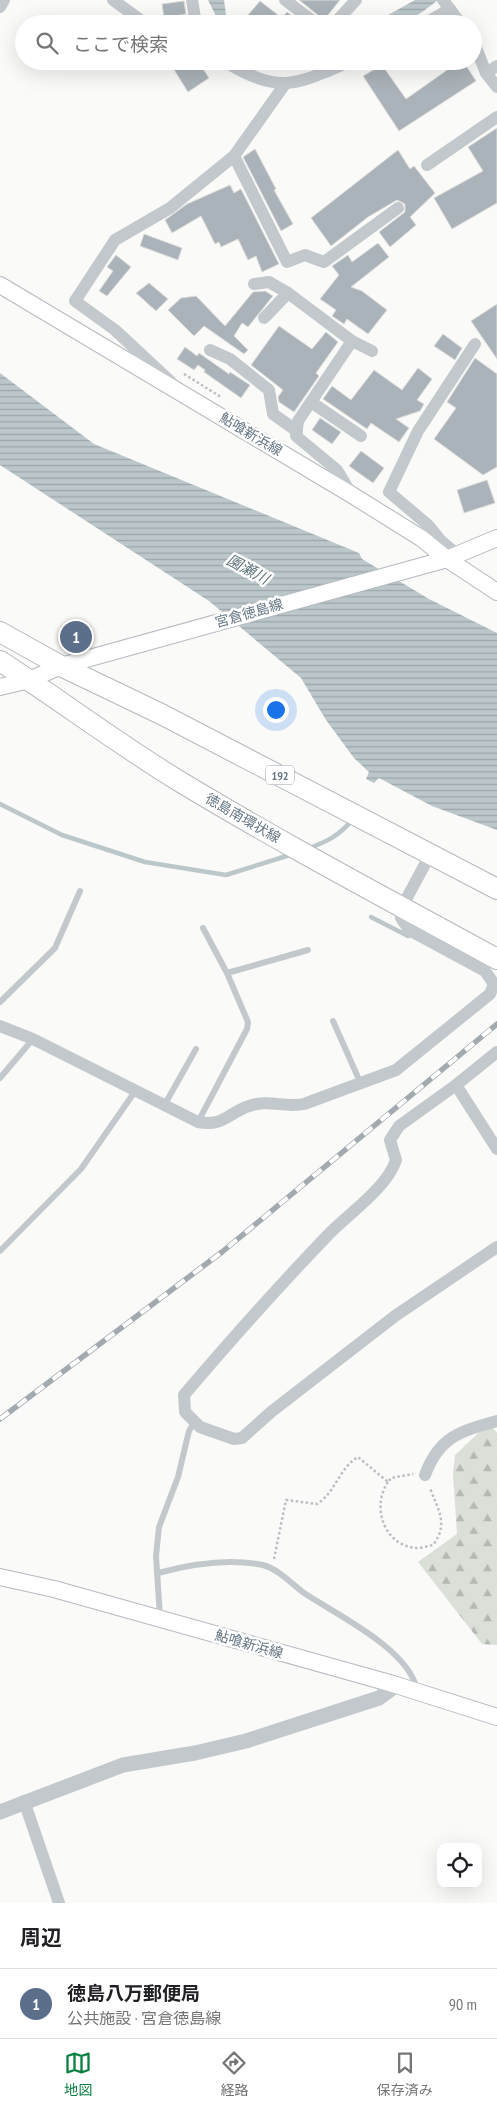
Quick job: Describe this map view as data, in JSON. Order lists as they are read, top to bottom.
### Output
{
  "streets": {
    "highway": ["192", "徳島南環状線"],
    "main road": ["鮎喰新浜線", "宮倉徳島線"]
  },
  "crossings": [
    ["鮎喰新浜線", "宮倉徳島線"],
    ["宮倉徳島線", "192"],
    ["宮倉徳島線", "徳島南環状線"]
  ],
  "water": ["園瀬川"],
  "page": {
    "search": "ここで検索",
    "pins": "1",
    "heading": "周辺",
    "list": [
      {
        "mark": "1",
        "name": "徳島八万郵便局",
        "note": "公共施設 · 宮倉徳島線",
        "value": "90 m"
      }
    ],
    "nav": ["地図", "経路", "保存済み"]
  }
}
